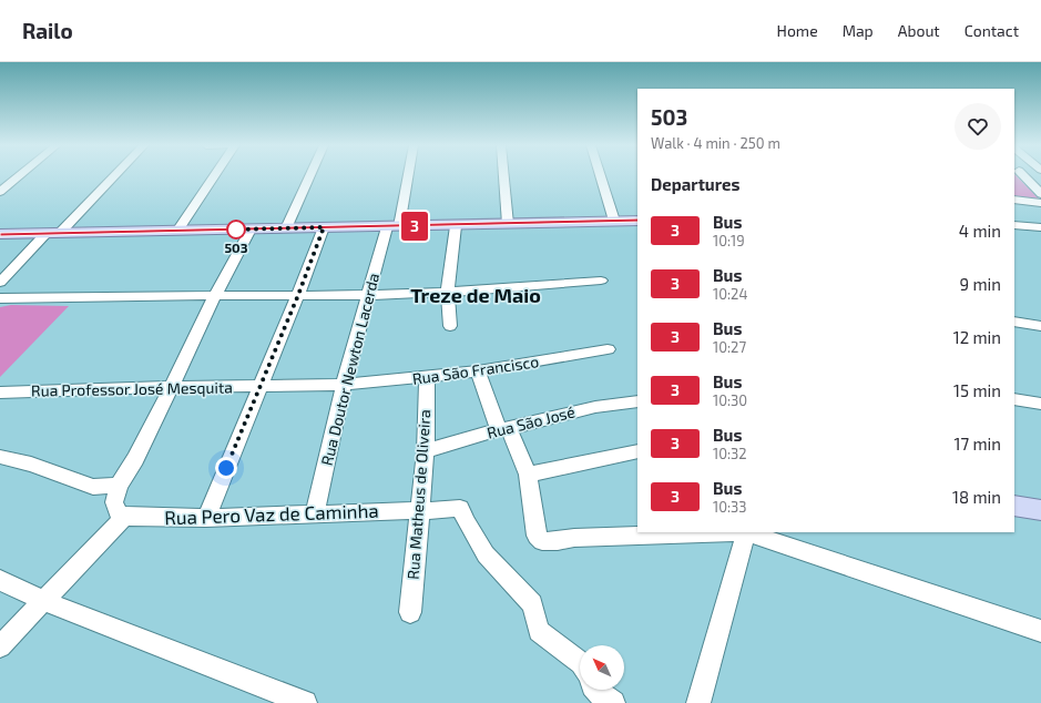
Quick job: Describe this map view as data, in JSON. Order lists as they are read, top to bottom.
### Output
{
  "streets": {
    "street": [
      "Rua Doutor Newton Lacerda",
      "Rua São Francisco",
      "Rua Professor José Mesquita",
      "Rua São José",
      "Rua Matheus de Oliveira",
      "Rua Pero Vaz de Caminha"
    ]
  },
  "crossings": [
    ["Rua Doutor Newton Lacerda", "Rua São Francisco"],
    ["Rua Doutor Newton Lacerda", "Rua Professor José Mesquita"],
    ["Rua Doutor Newton Lacerda", "Rua Pero Vaz de Caminha"],
    ["Rua São Francisco", "Rua Professor José Mesquita"],
    ["Rua São Francisco", "Rua Matheus de Oliveira"],
    ["Rua São José", "Rua Matheus de Oliveira"],
    ["Rua Matheus de Oliveira", "Rua Pero Vaz de Caminha"]
  ],
  "districts": ["Treze de Maio"],
  "places": ["503"],
  "lines": ["bus line 3"],
  "north": "top left",
  "page": {
    "header": "Railo",
    "nav": [
      "Home",
      "Map",
      "About",
      "Contact"
    ],
    "on_map": "3",
    "heading": [
      ["503", "Walk · 4 min · 250 m"],
      "Departures"
    ],
    "list": [
      {
        "mark": "3",
        "name": "Bus",
        "note": "10:19",
        "value": "4 min"
      },
      {
        "mark": "3",
        "name": "Bus",
        "note": "10:24",
        "value": "9 min"
      },
      {
        "mark": "3",
        "name": "Bus",
        "note": "10:27",
        "value": "12 min"
      },
      {
        "mark": "3",
        "name": "Bus",
        "note": "10:30",
        "value": "15 min"
      },
      {
        "mark": "3",
        "name": "Bus",
        "note": "10:32",
        "value": "17 min"
      },
      {
        "mark": "3",
        "name": "Bus",
        "note": "10:33",
        "value": "18 min"
      }
    ]
  }
}
